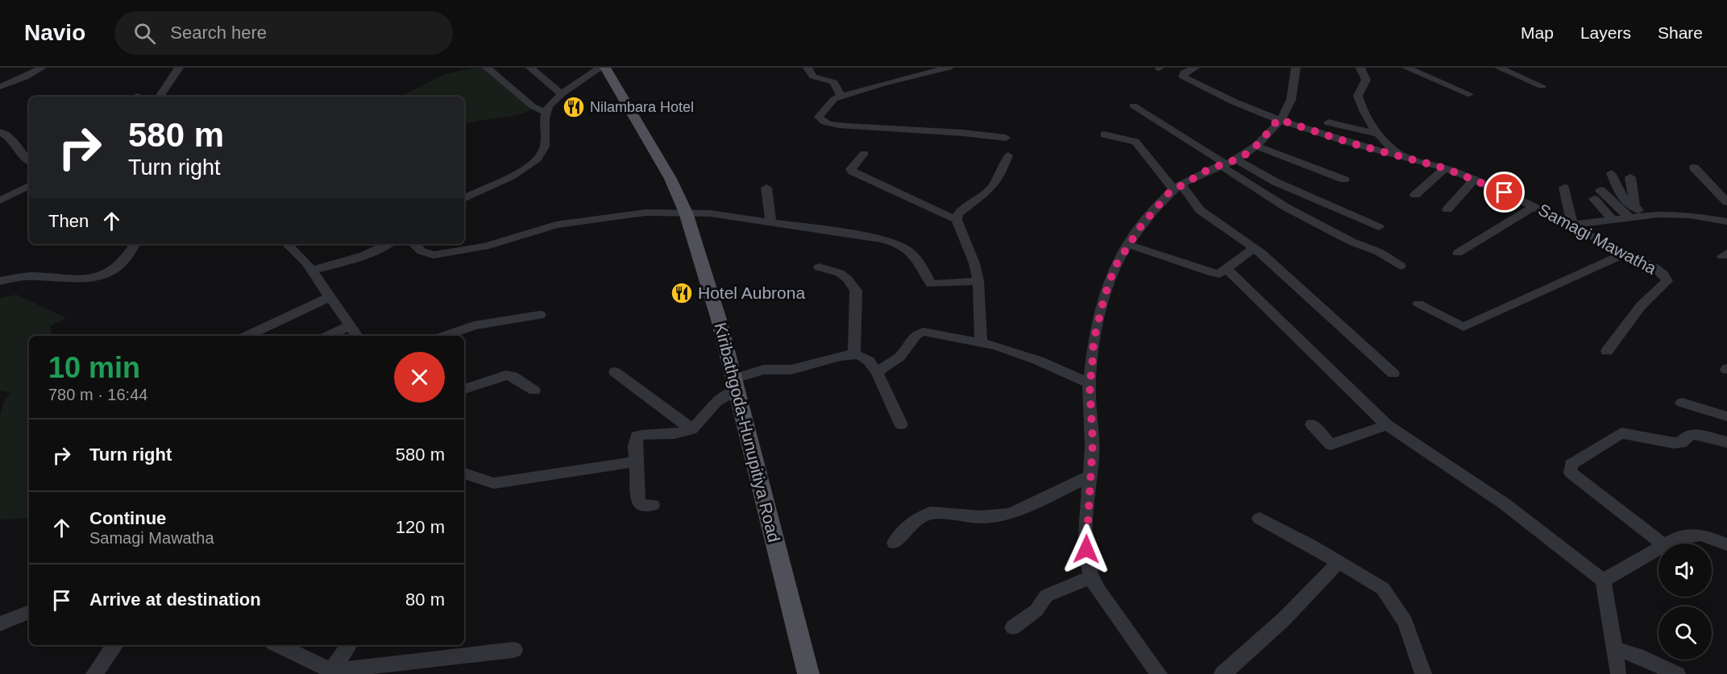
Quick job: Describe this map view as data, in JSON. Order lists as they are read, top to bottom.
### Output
{
  "streets": {
    "main road": ["Kiribathgoda-Hunupitiya Road"],
    "street": ["Samagi Mawatha"]
  },
  "places": {
    "restaurant": ["Nilambara Hotel", "Hotel Aubrona"]
  },
  "page": {
    "header": "Navio",
    "search": "Search here",
    "nav": ["Map", "Layers", "Share"],
    "turn": ["580 m", "Turn right"],
    "then": "Then",
    "heading": ["10 min", "780 m · 16:44"],
    "list": [
      {
        "name": "Turn right",
        "value": "580 m"
      },
      {
        "name": "Continue",
        "note": "Samagi Mawatha",
        "value": "120 m"
      },
      {
        "name": "Arrive at destination",
        "value": "80 m"
      }
    ]
  }
}
